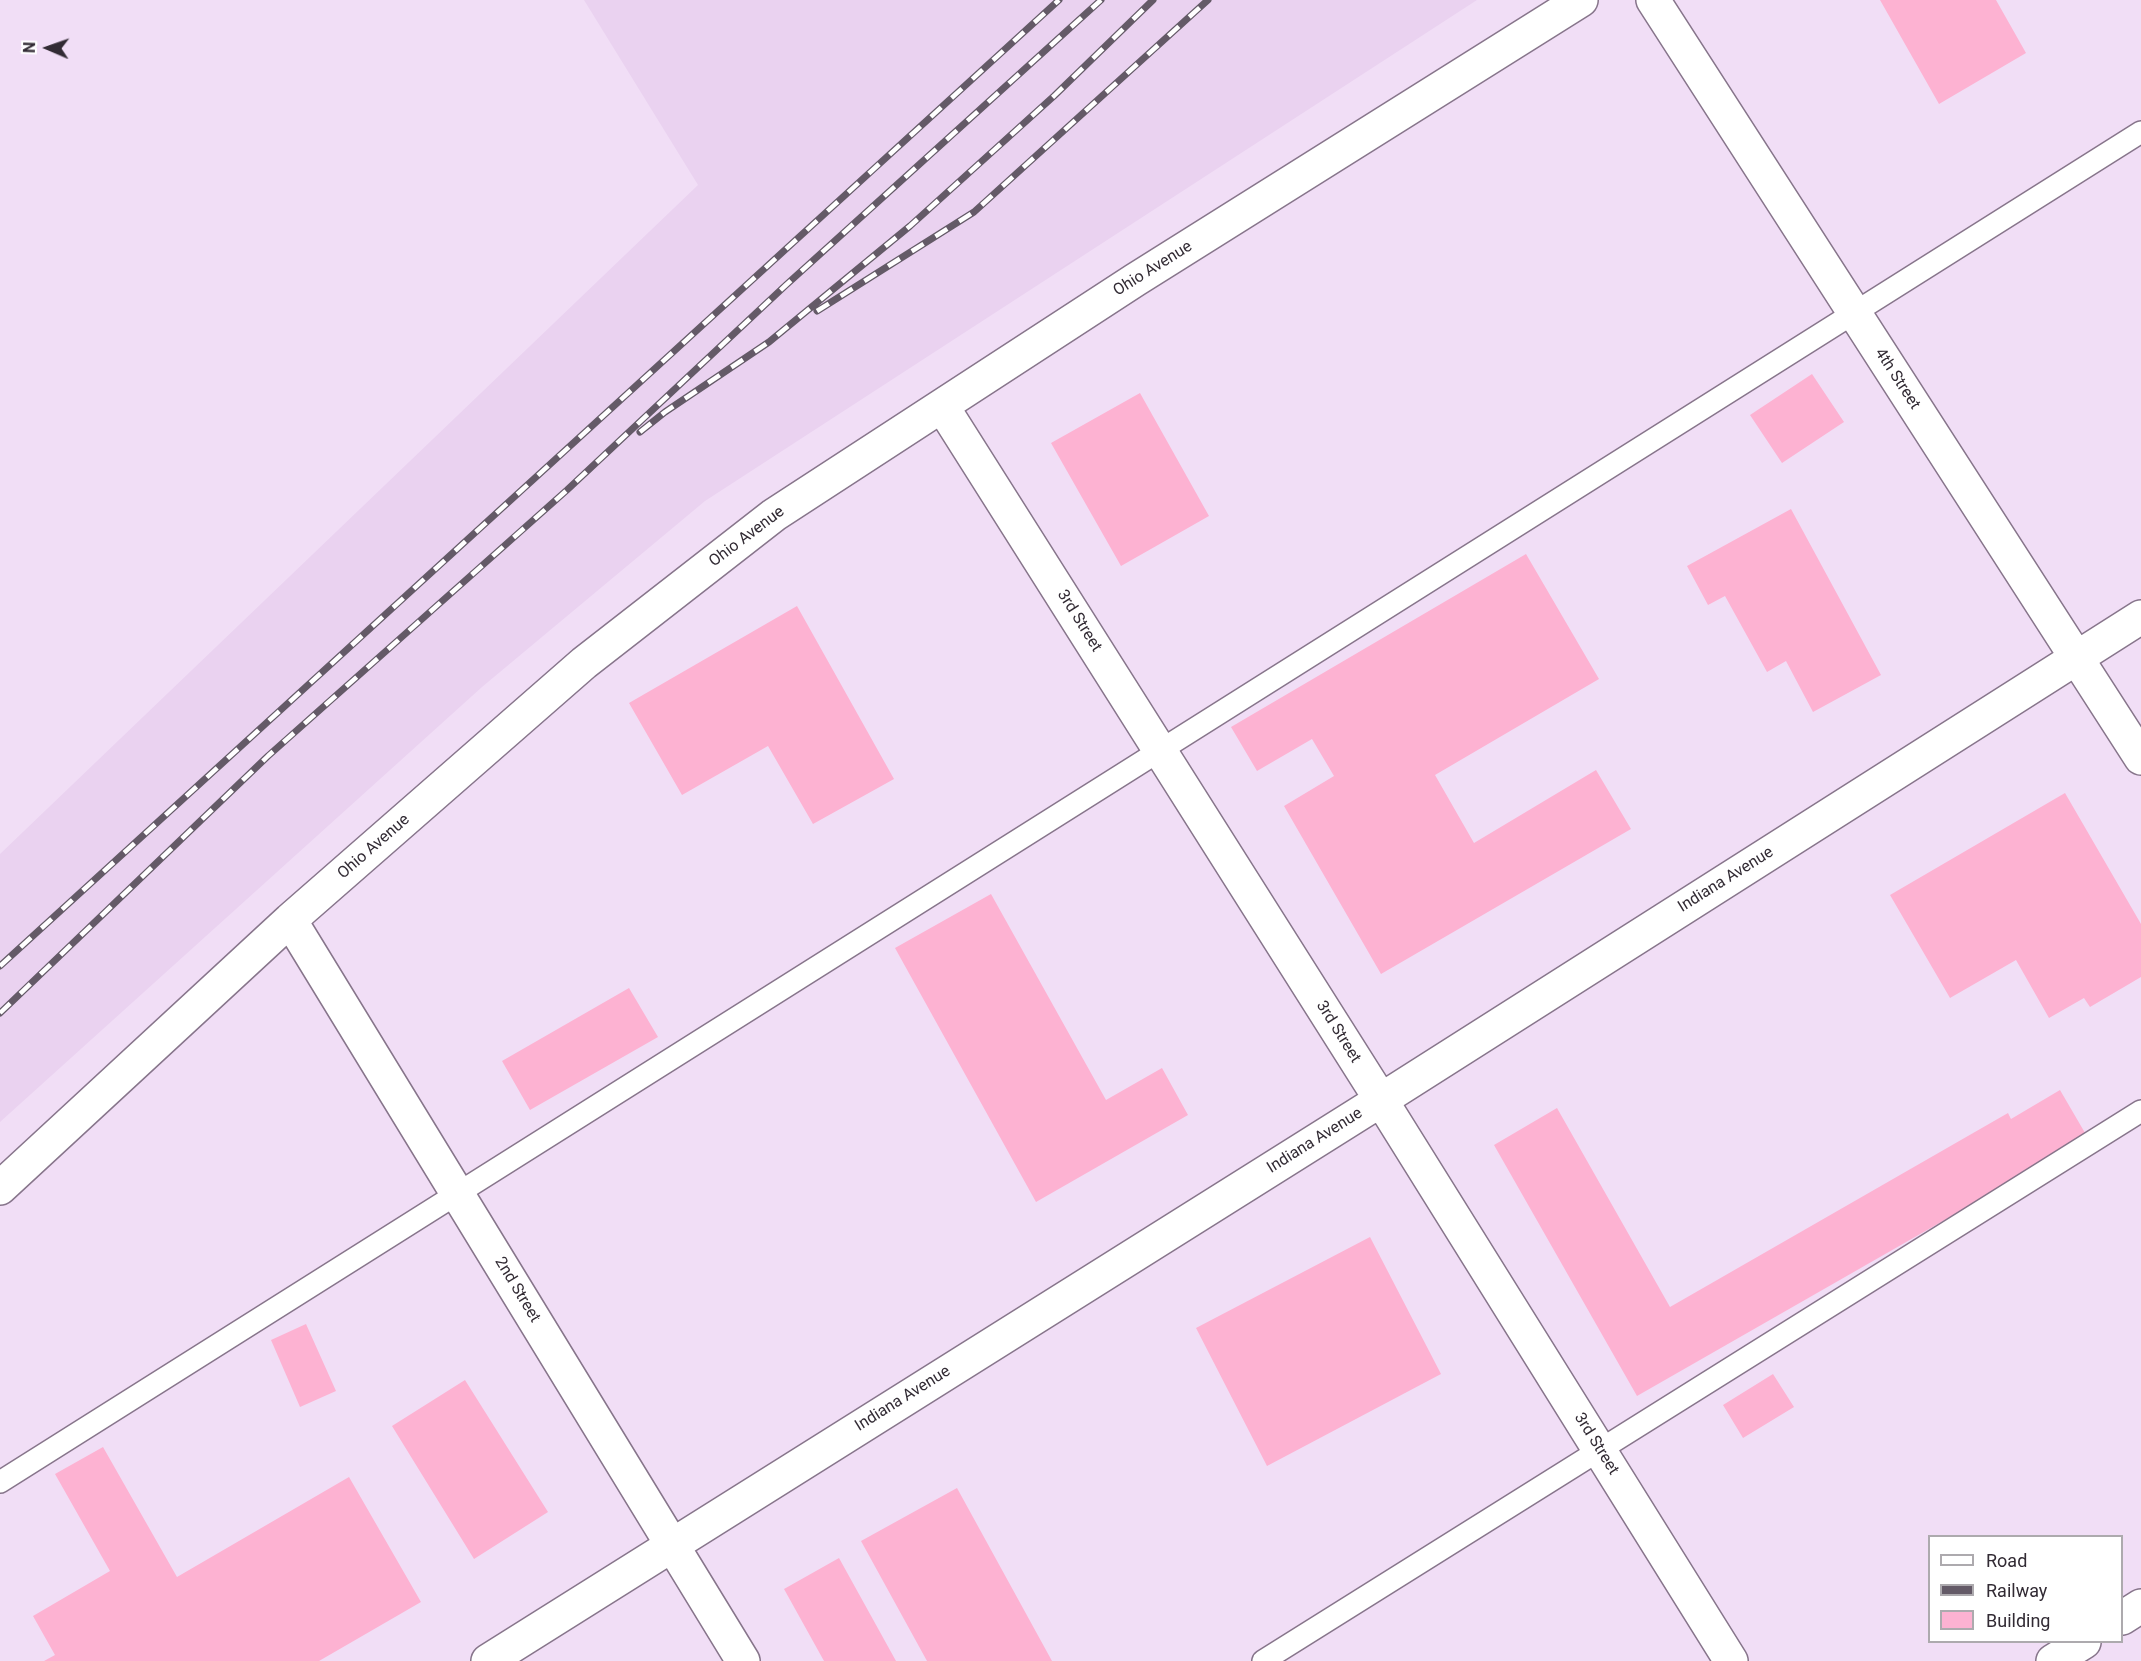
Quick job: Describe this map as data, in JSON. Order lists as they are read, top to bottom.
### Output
{
  "streets": {
    "street": [
      "Ohio Avenue",
      "4th Street",
      "3rd Street",
      "Indiana Avenue",
      "2nd Street"
    ]
  },
  "crossings": [
    ["Ohio Avenue", "3rd Street"],
    ["Ohio Avenue", "2nd Street"],
    ["4th Street", "Indiana Avenue"],
    ["3rd Street", "Indiana Avenue"],
    ["Indiana Avenue", "2nd Street"]
  ],
  "legend": ["Road", "Railway", "Building"],
  "north": "left"
}
